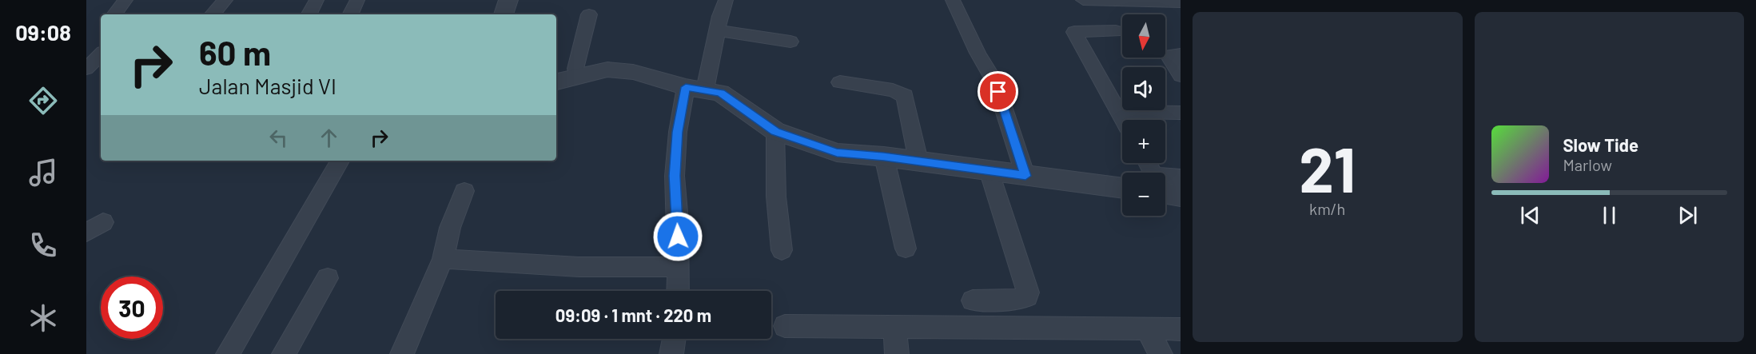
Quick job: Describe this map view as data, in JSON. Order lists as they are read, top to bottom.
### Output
{
  "north": "bottom",
  "page": {
    "tabs": "09:08",
    "tile": ["21", "km/h"],
    "map_buttons": ["+", "−"],
    "turn": ["60 m", "Jalan Masjid VI"],
    "song": ["Slow Tide", "Marlow"],
    "limit": "30",
    "trip": "09:09 · 1 mnt · 220 m"
  }
}
